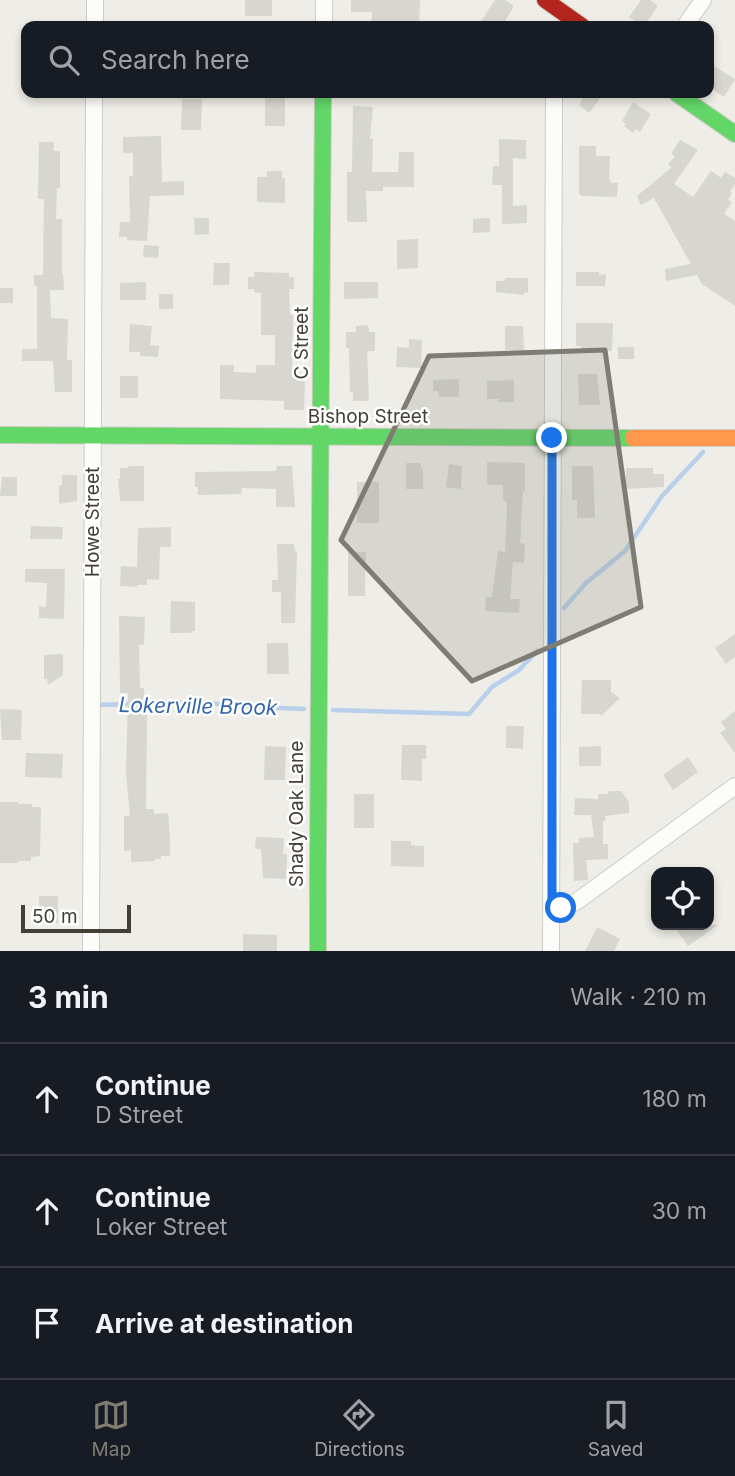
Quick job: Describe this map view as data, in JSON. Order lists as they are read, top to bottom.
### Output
{
  "streets": {
    "street": [
      "C Street",
      "Bishop Street",
      "Howe Street",
      "Shady Oak Lane"
    ]
  },
  "crossings": [
    ["C Street", "Bishop Street"],
    ["C Street", "Shady Oak Lane"],
    ["Bishop Street", "Howe Street"]
  ],
  "water": ["Lokerville Brook"],
  "scale_bar": "50 m",
  "page": {
    "search": "Search here",
    "scale": "50 m",
    "heading": ["3 min", "Walk · 210 m"],
    "list": [
      ["Continue", "D Street", "180 m"],
      ["Continue", "Loker Street", "30 m"],
      "Arrive at destination"
    ],
    "nav": ["Map", "Directions", "Saved"]
  }
}
